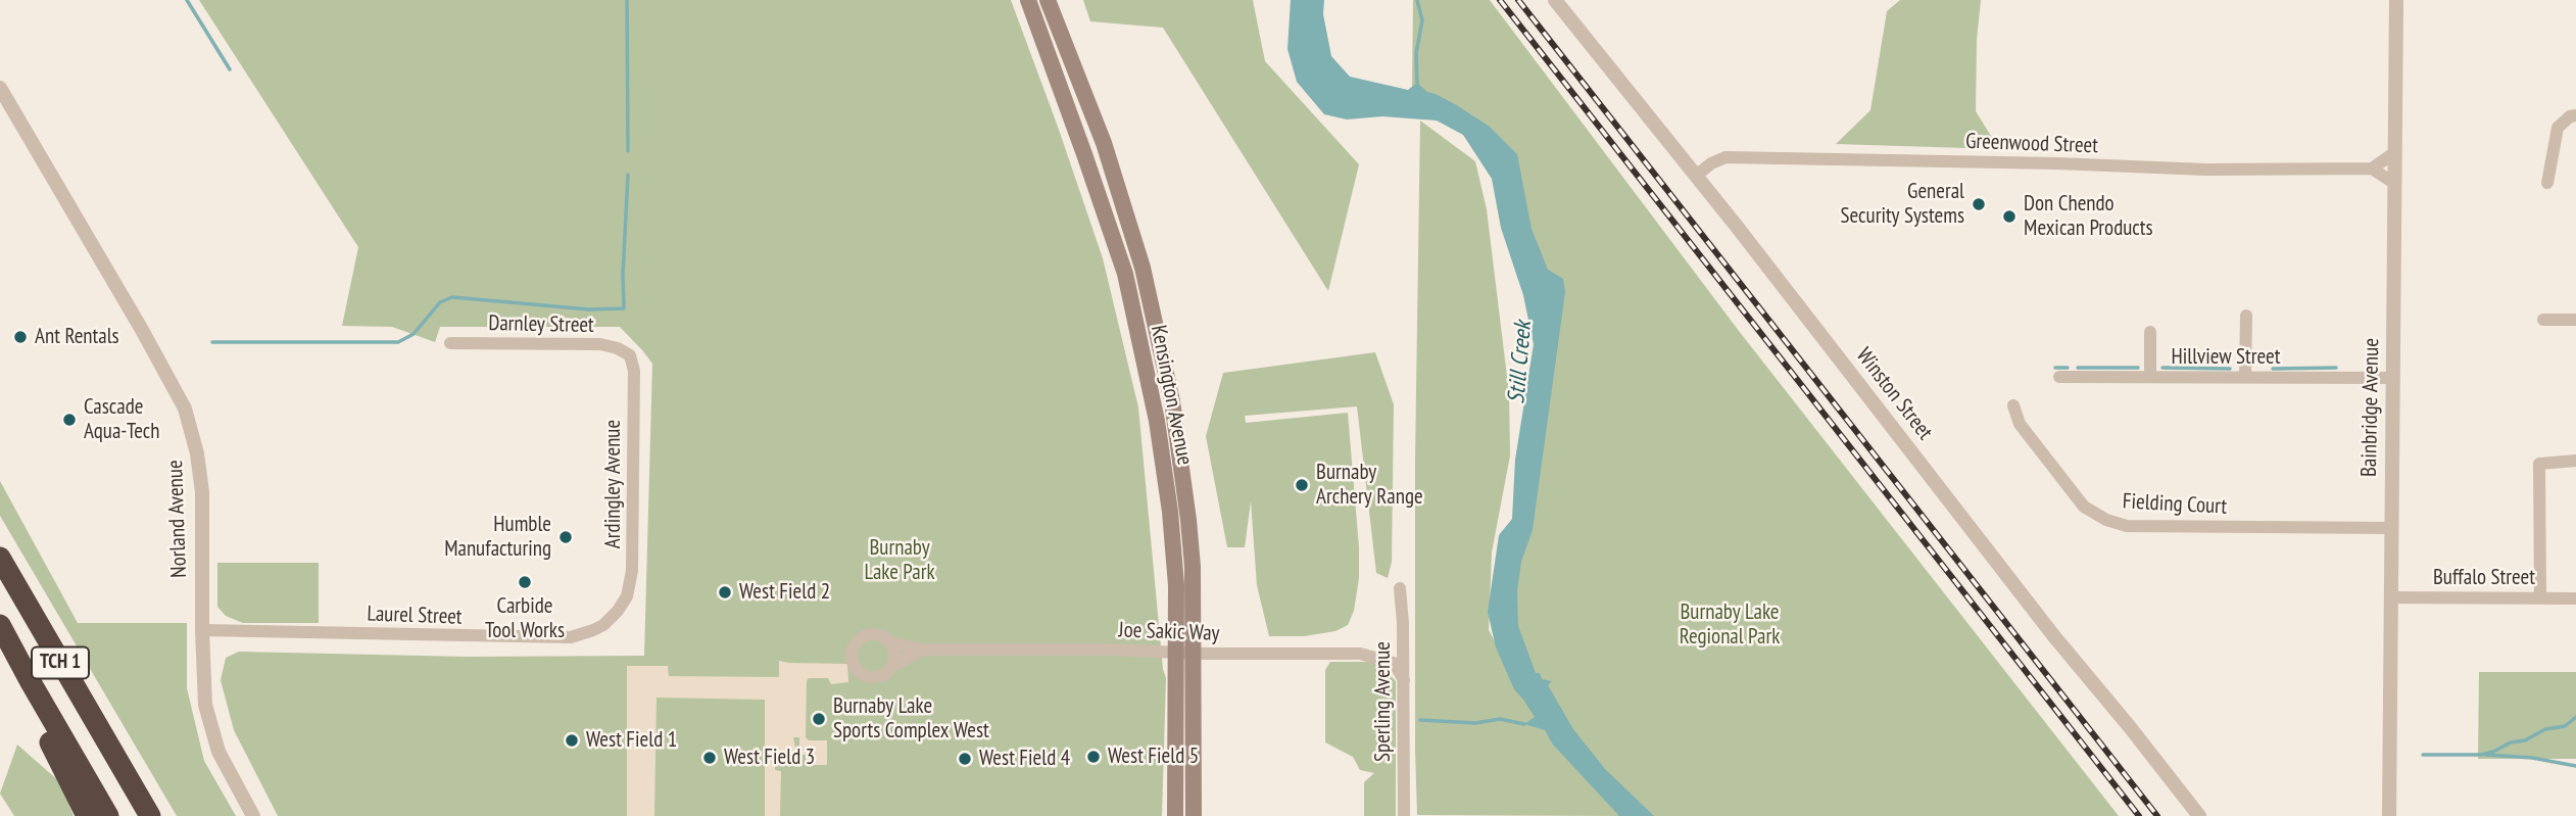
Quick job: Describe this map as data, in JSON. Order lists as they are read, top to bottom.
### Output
{
  "streets": {
    "highway": ["TCH 1"],
    "main road": ["Kensington Avenue"],
    "street": [
      "Greenwood Street",
      "Darnley Street",
      "Hillview Street",
      "Winston Street",
      "Bainbridge Avenue",
      "Ardingley Avenue",
      "Fielding Court",
      "Norland Avenue",
      "Buffalo Street",
      "Laurel Street",
      "Joe Sakic Way",
      "Sperling Avenue"
    ]
  },
  "crossings": [
    ["Greenwood Street", "Winston Street"],
    ["Darnley Street", "Ardingley Avenue"],
    ["Hillview Street", "Bainbridge Avenue"],
    ["Kensington Avenue", "Joe Sakic Way"],
    ["Bainbridge Avenue", "Fielding Court"],
    ["Bainbridge Avenue", "Buffalo Street"],
    ["Ardingley Avenue", "Laurel Street"],
    ["Norland Avenue", "Laurel Street"],
    ["Joe Sakic Way", "Sperling Avenue"]
  ],
  "water": ["Still Creek"],
  "parks": ["Burnaby Lake Park", "Burnaby Lake Regional Park"],
  "places": [
    "General Security Systems",
    "Don Chendo Mexican Products",
    "Ant Rentals",
    "Cascade Aqua-Tech",
    "Burnaby Archery Range",
    "Humble Manufacturing",
    "Carbide Tool Works",
    "West Field 2",
    "Burnaby Lake Sports Complex West",
    "West Field 1",
    "West Field 5",
    "West Field 3",
    "West Field 4"
  ]
}
